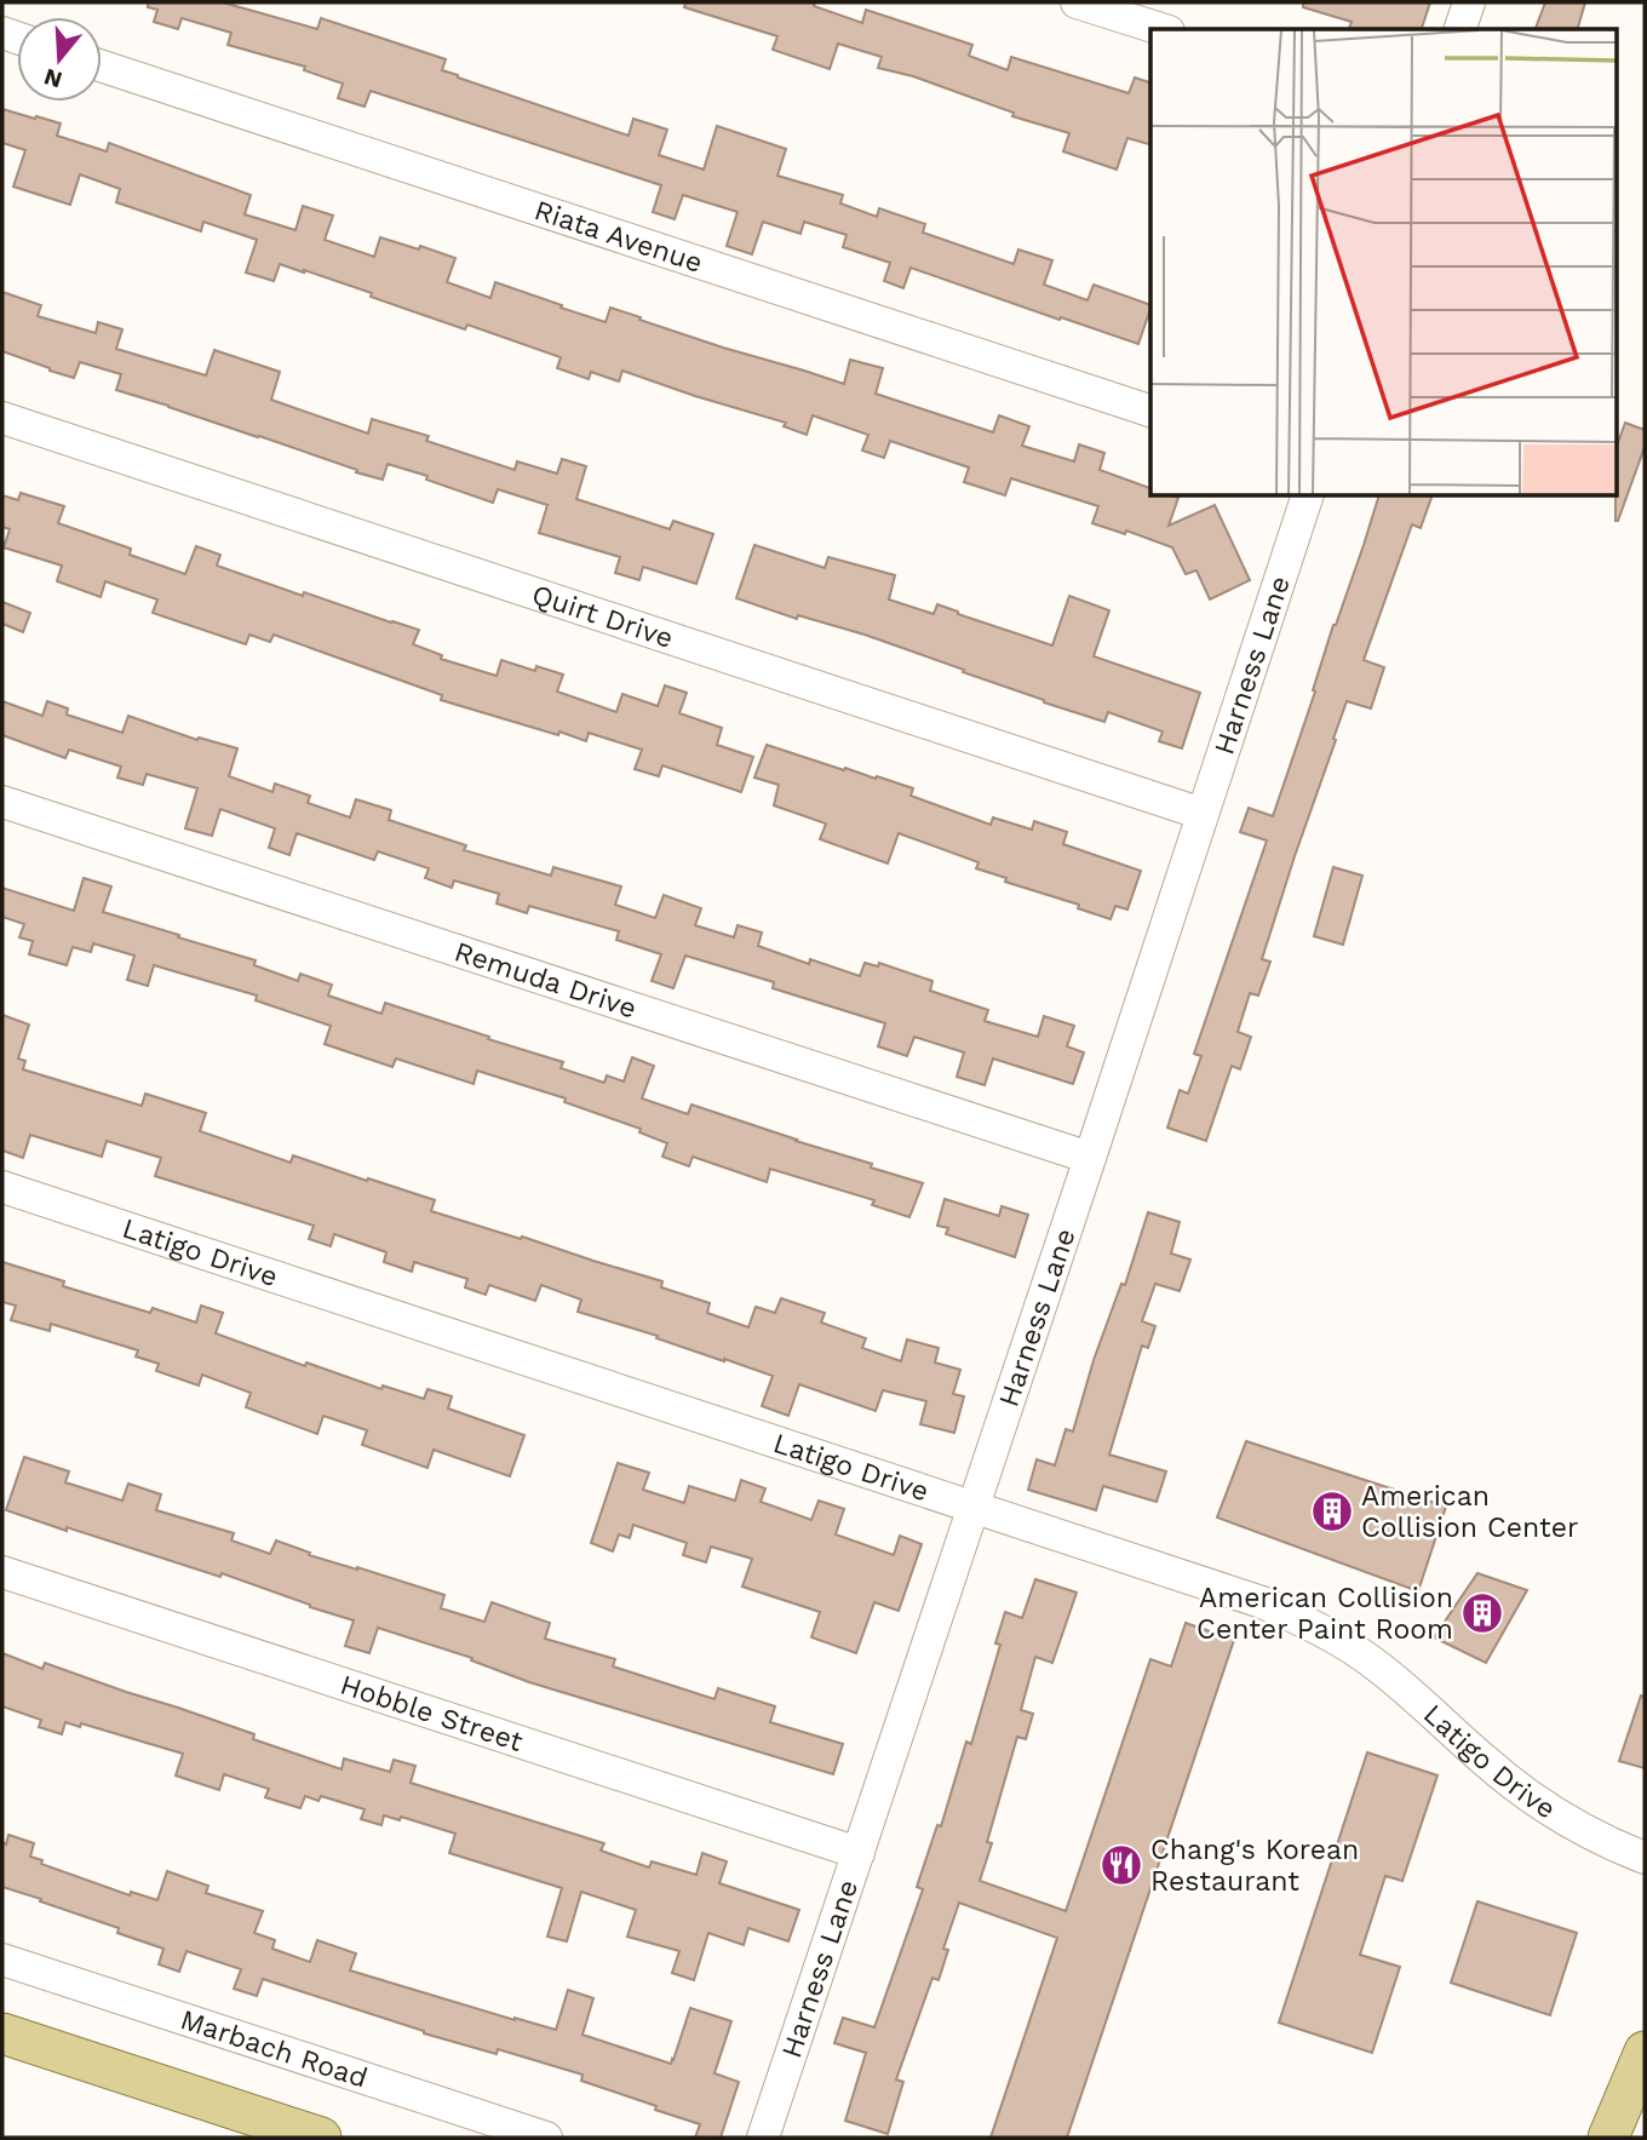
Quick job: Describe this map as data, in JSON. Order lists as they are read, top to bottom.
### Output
{
  "streets": {
    "street": [
      "Riata Avenue",
      "Quirt Drive",
      "Harness Lane",
      "Remuda Drive",
      "Latigo Drive",
      "Hobble Street",
      "Marbach Road"
    ]
  },
  "crossings": [
    ["Quirt Drive", "Harness Lane"],
    ["Harness Lane", "Remuda Drive"],
    ["Harness Lane", "Latigo Drive"],
    ["Harness Lane", "Hobble Street"]
  ],
  "places": {
    "building": ["American Collision Center", "American Collision Center Paint Room"],
    "restaurant": ["Chang's Korean Restaurant"]
  },
  "north": "bottom"
}
